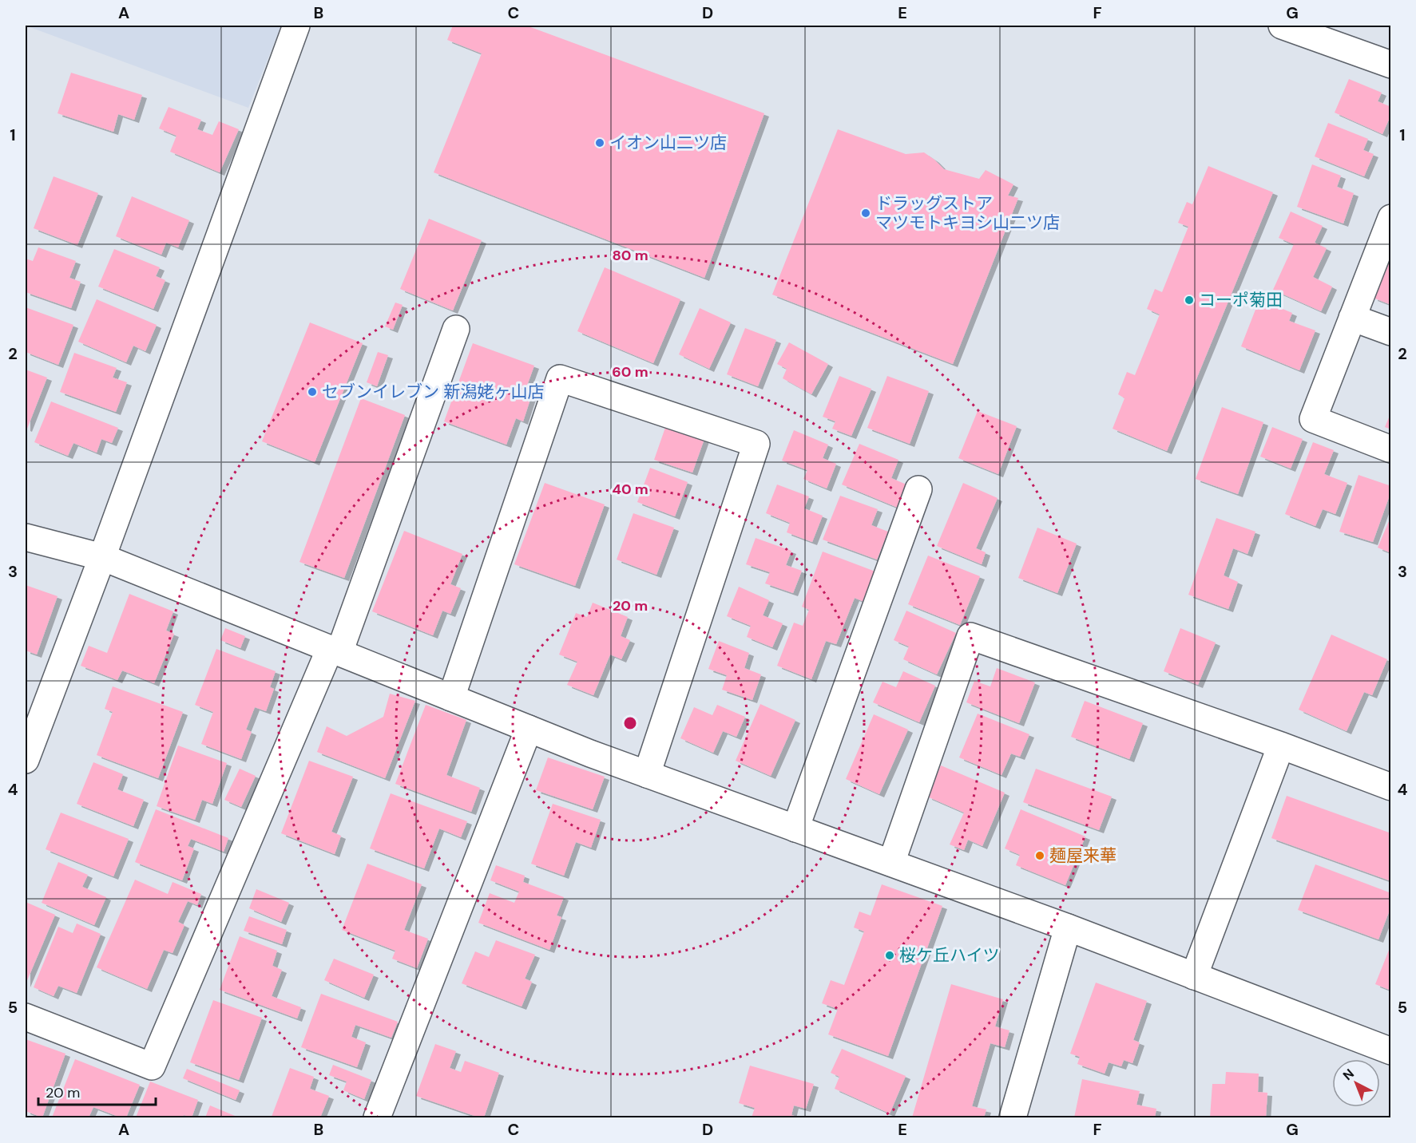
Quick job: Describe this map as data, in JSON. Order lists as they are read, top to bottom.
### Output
{
  "places": [
    "イオン山二ツ店",
    "ドラッグストア マツモトキヨシ山二ツ店",
    "コーポ菊田",
    "セブンイレブン 新潟姥ヶ山店",
    "麺屋来華",
    "桜ケ丘ハイツ"
  ],
  "scale_bar": "20 m",
  "north": "top left",
  "grid": {
    "columns": [
      "A",
      "B",
      "C",
      "D",
      "E",
      "F",
      "G"
    ],
    "rows": [
      "1",
      "2",
      "3",
      "4",
      "5"
    ]
  },
  "rings": [
    "80 m",
    "60 m",
    "40 m",
    "20 m"
  ]
}
